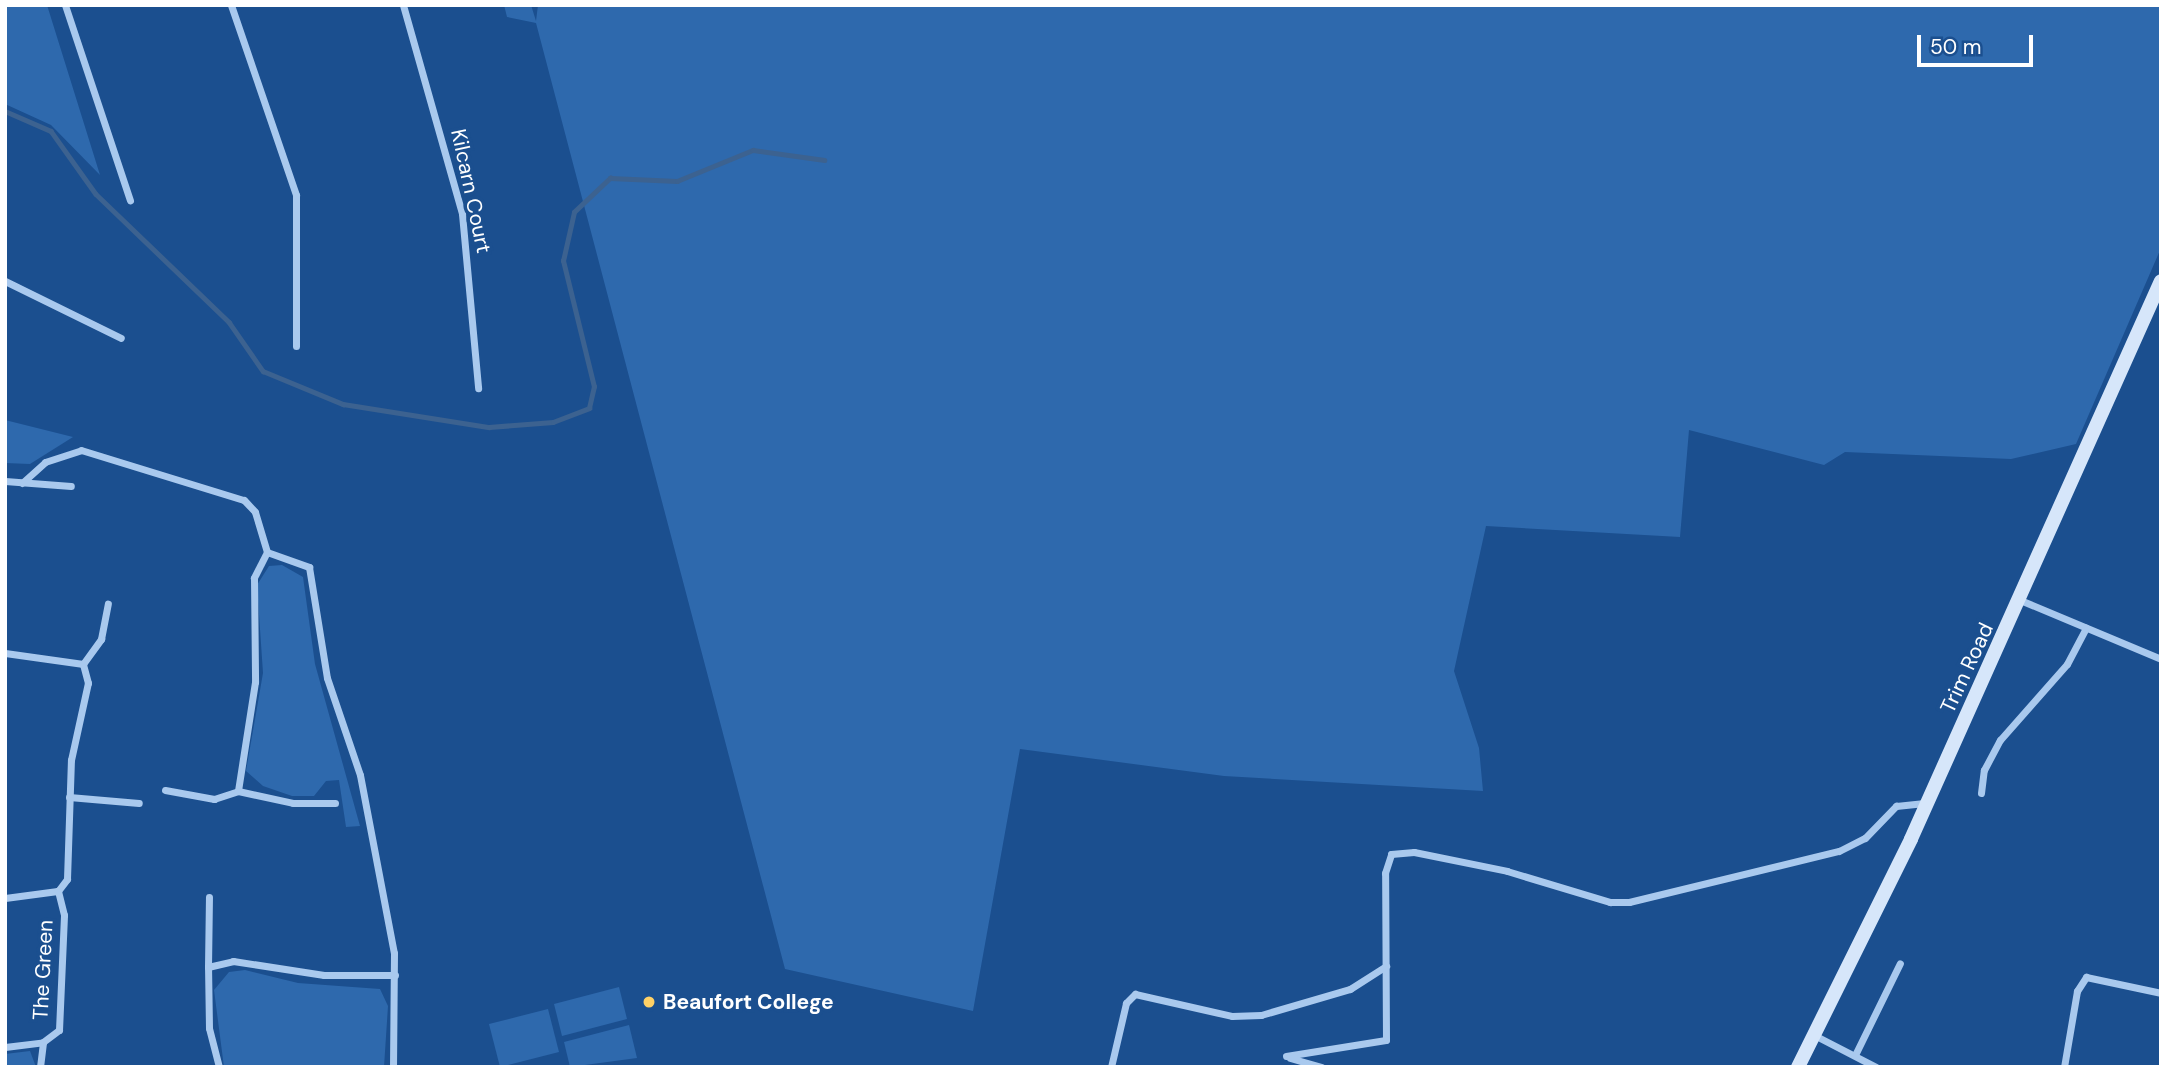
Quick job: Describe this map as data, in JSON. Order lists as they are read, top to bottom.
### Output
{
  "streets": {
    "main road": ["Trim Road"],
    "street": ["Kilcarn Court", "The Green"]
  },
  "places": ["Beaufort College"],
  "scale_bar": "50 m"
}
